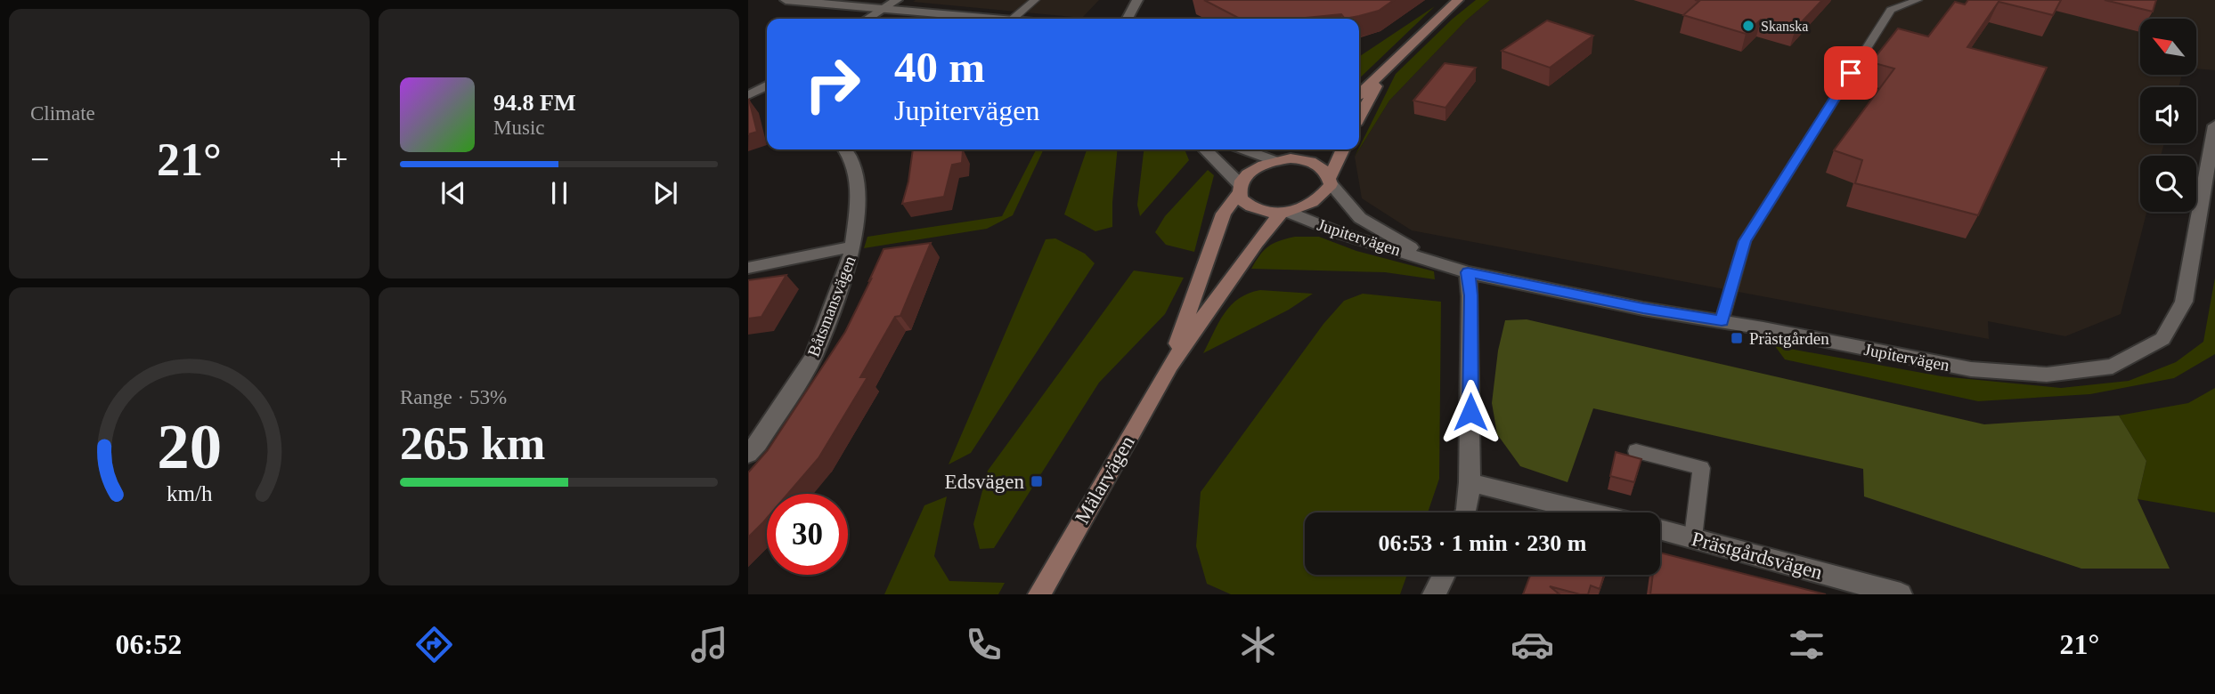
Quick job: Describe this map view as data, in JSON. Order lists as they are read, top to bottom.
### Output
{
  "streets": {
    "main road": ["Mälarvägen"],
    "street": ["Jupitervägen", "Båtsmansvägen", "Prästgårdsvägen"]
  },
  "crossings": [
    ["Jupitervägen", "Mälarvägen"]
  ],
  "places": {
    "other": ["Skanska"],
    "transit": ["Prästgården", "Edsvägen"]
  },
  "north": "top left",
  "page": {
    "tile": [
      "Climate",
      ["Range · 53%", "265 km"]
    ],
    "turn": ["40 m", "Jupitervägen"],
    "song": ["94.8 FM", "Music"],
    "heat": ["−", "21°", "+"],
    "limit": "30",
    "trip": "06:53 · 1 min · 230 m",
    "tabs": ["06:52", "21°"],
    "gauge": ["20", "km/h"]
  }
}
